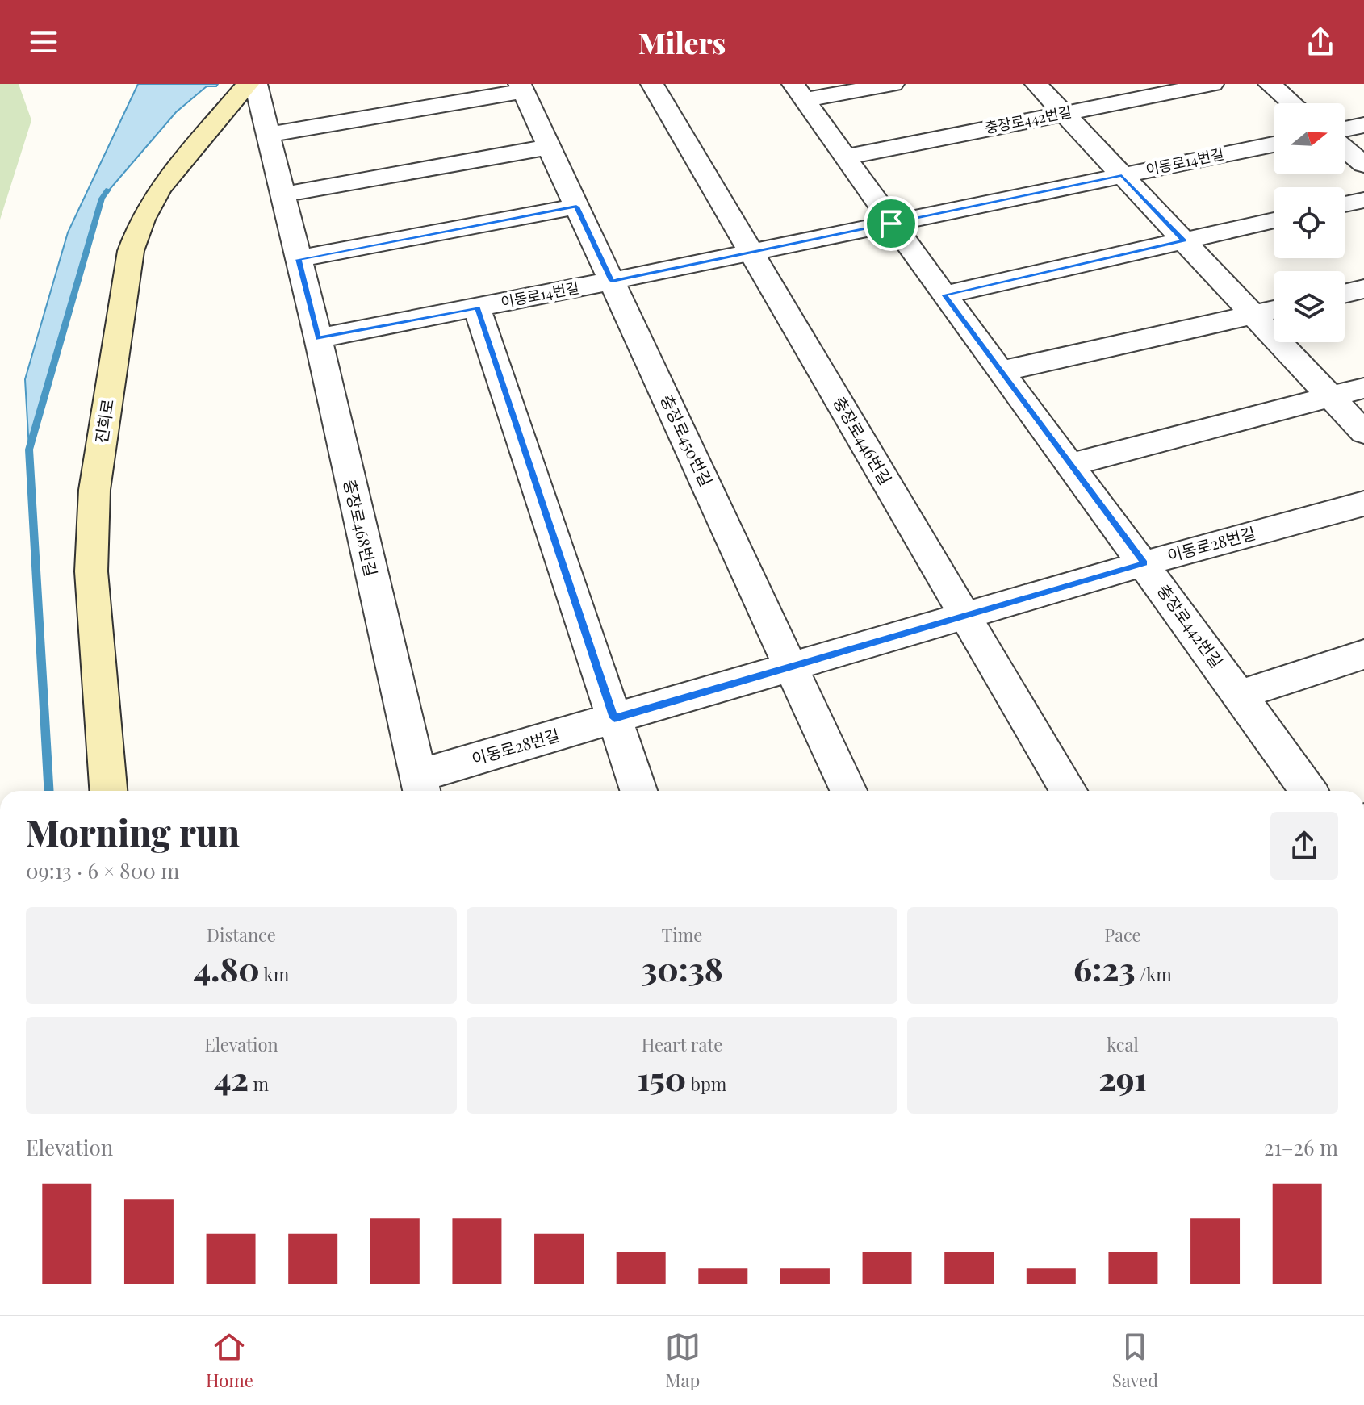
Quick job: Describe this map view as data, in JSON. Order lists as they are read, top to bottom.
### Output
{
  "streets": {
    "main road": ["진희로"],
    "street": [
      "충장로442번길",
      "이동로14번길",
      "충장로450번길",
      "충장로446번길",
      "충장로468번길",
      "이동로28번길"
    ]
  },
  "crossings": [
    ["충장로442번길", "이동로14번길"],
    ["충장로442번길", "이동로28번길"],
    ["이동로14번길", "충장로450번길"],
    ["이동로14번길", "충장로446번길"],
    ["이동로14번길", "충장로468번길"],
    ["이동로14번길", "이동로28번길"],
    ["충장로450번길", "이동로28번길"],
    ["충장로446번길", "이동로28번길"],
    ["충장로468번길", "이동로28번길"]
  ],
  "north": "right",
  "page": {
    "header": "Milers",
    "heading": ["Morning run", "09:13 · 6 × 800 m"],
    "stats": [
      ["Distance", "4.80 km"],
      ["Time", "30:38"],
      ["Pace", "6:23 /km"],
      ["Elevation", "42 m"],
      ["Heart rate", "150 bpm"],
      ["kcal", "291"]
    ],
    "chart": ["Elevation", "21–26 m"],
    "tabs": ["Home", "Map", "Saved"]
  }
}
